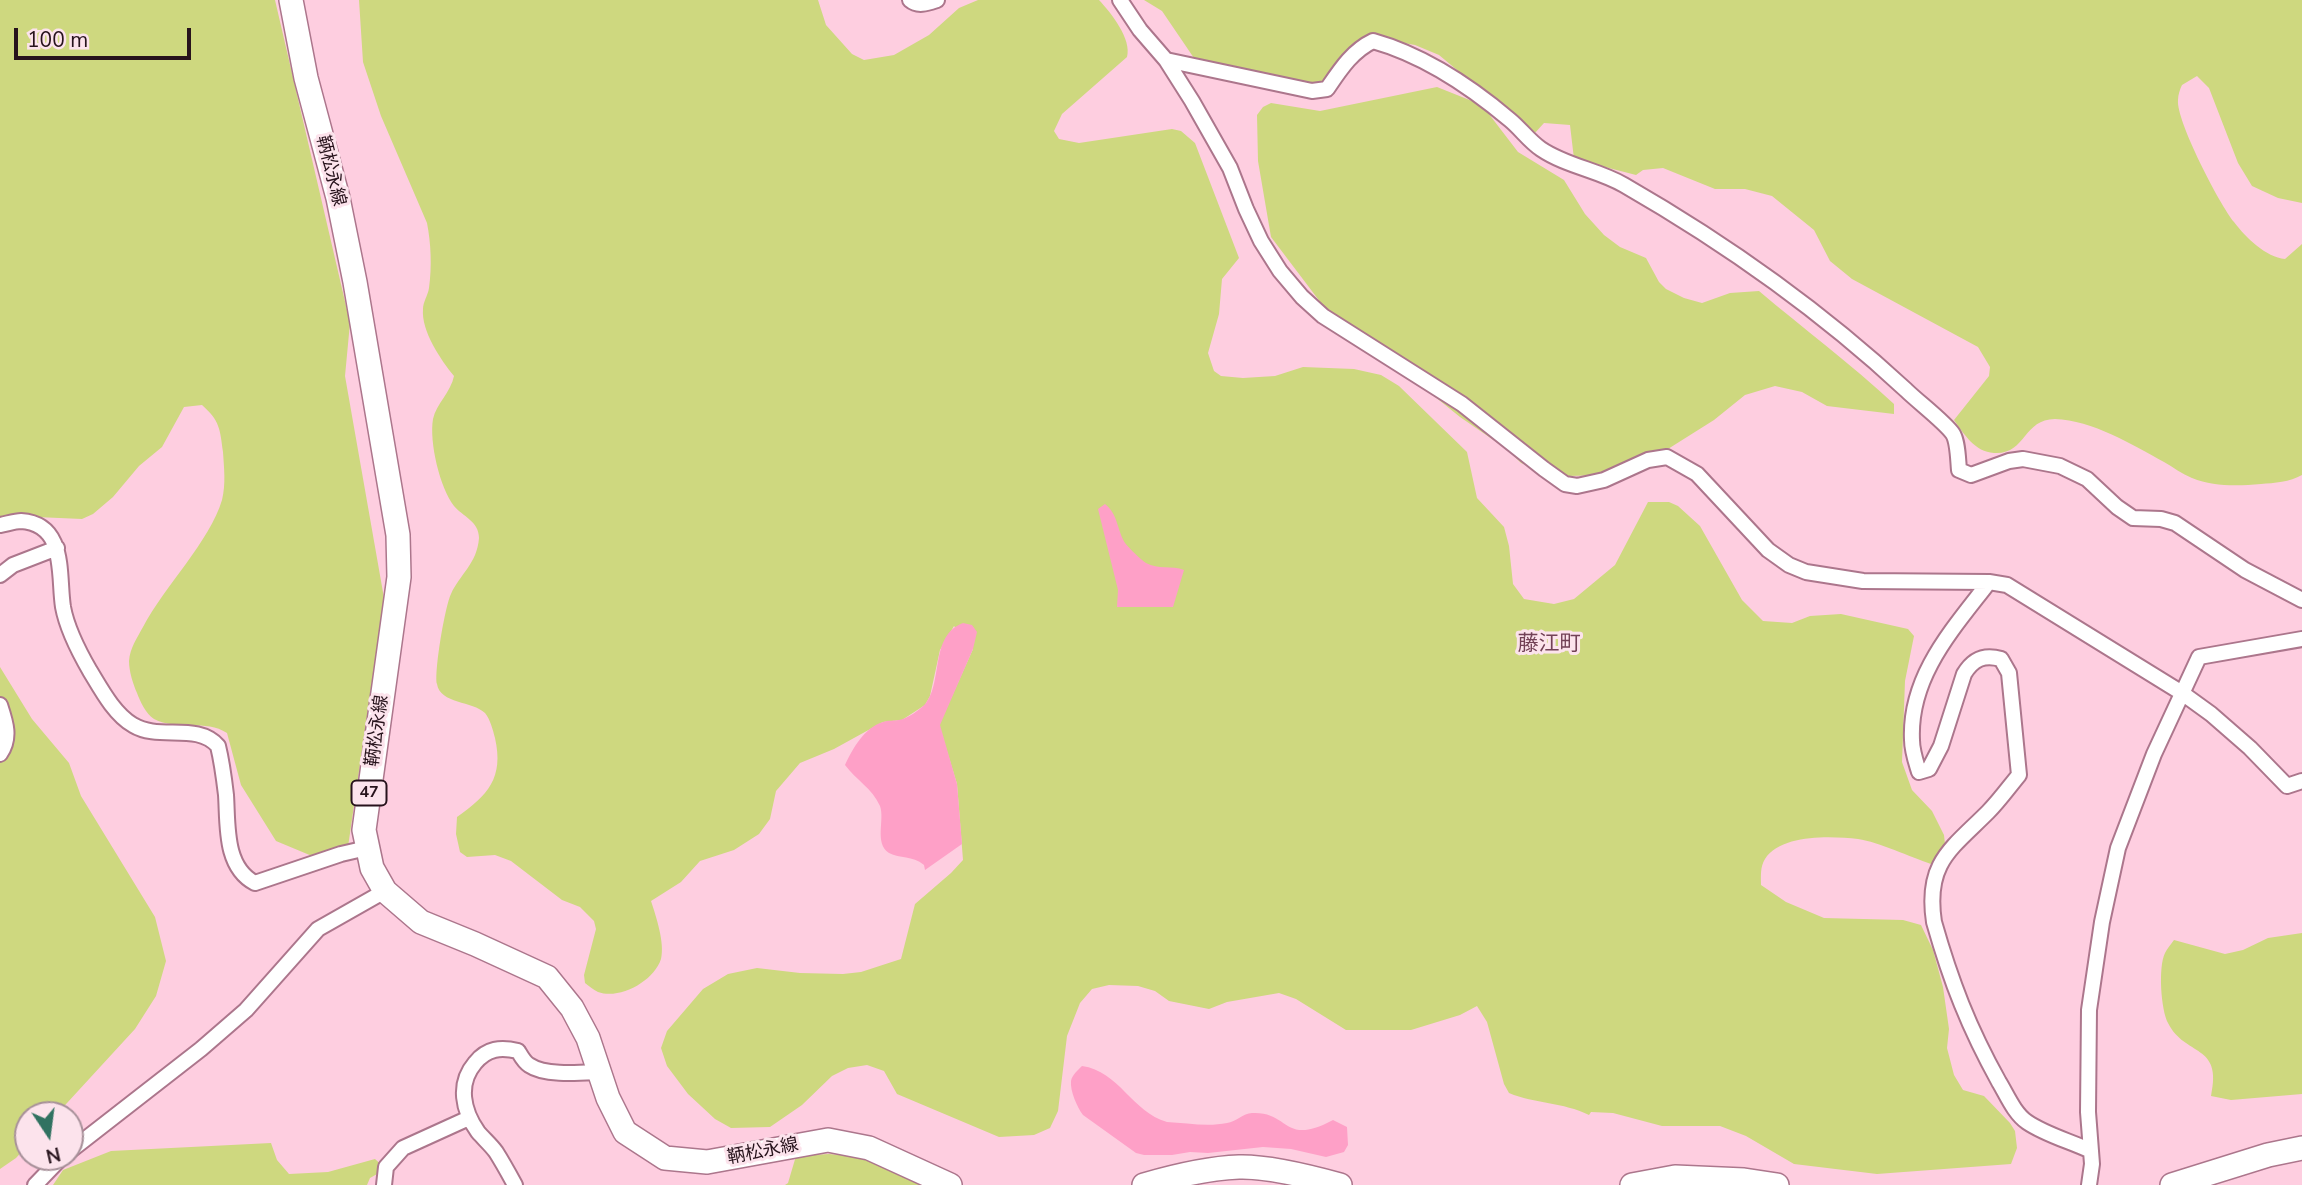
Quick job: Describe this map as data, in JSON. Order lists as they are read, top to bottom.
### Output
{
  "streets": {
    "main road": ["鞆松永線", "47"]
  },
  "districts": ["藤江町"],
  "scale_bar": "100 m",
  "north": "bottom"
}
